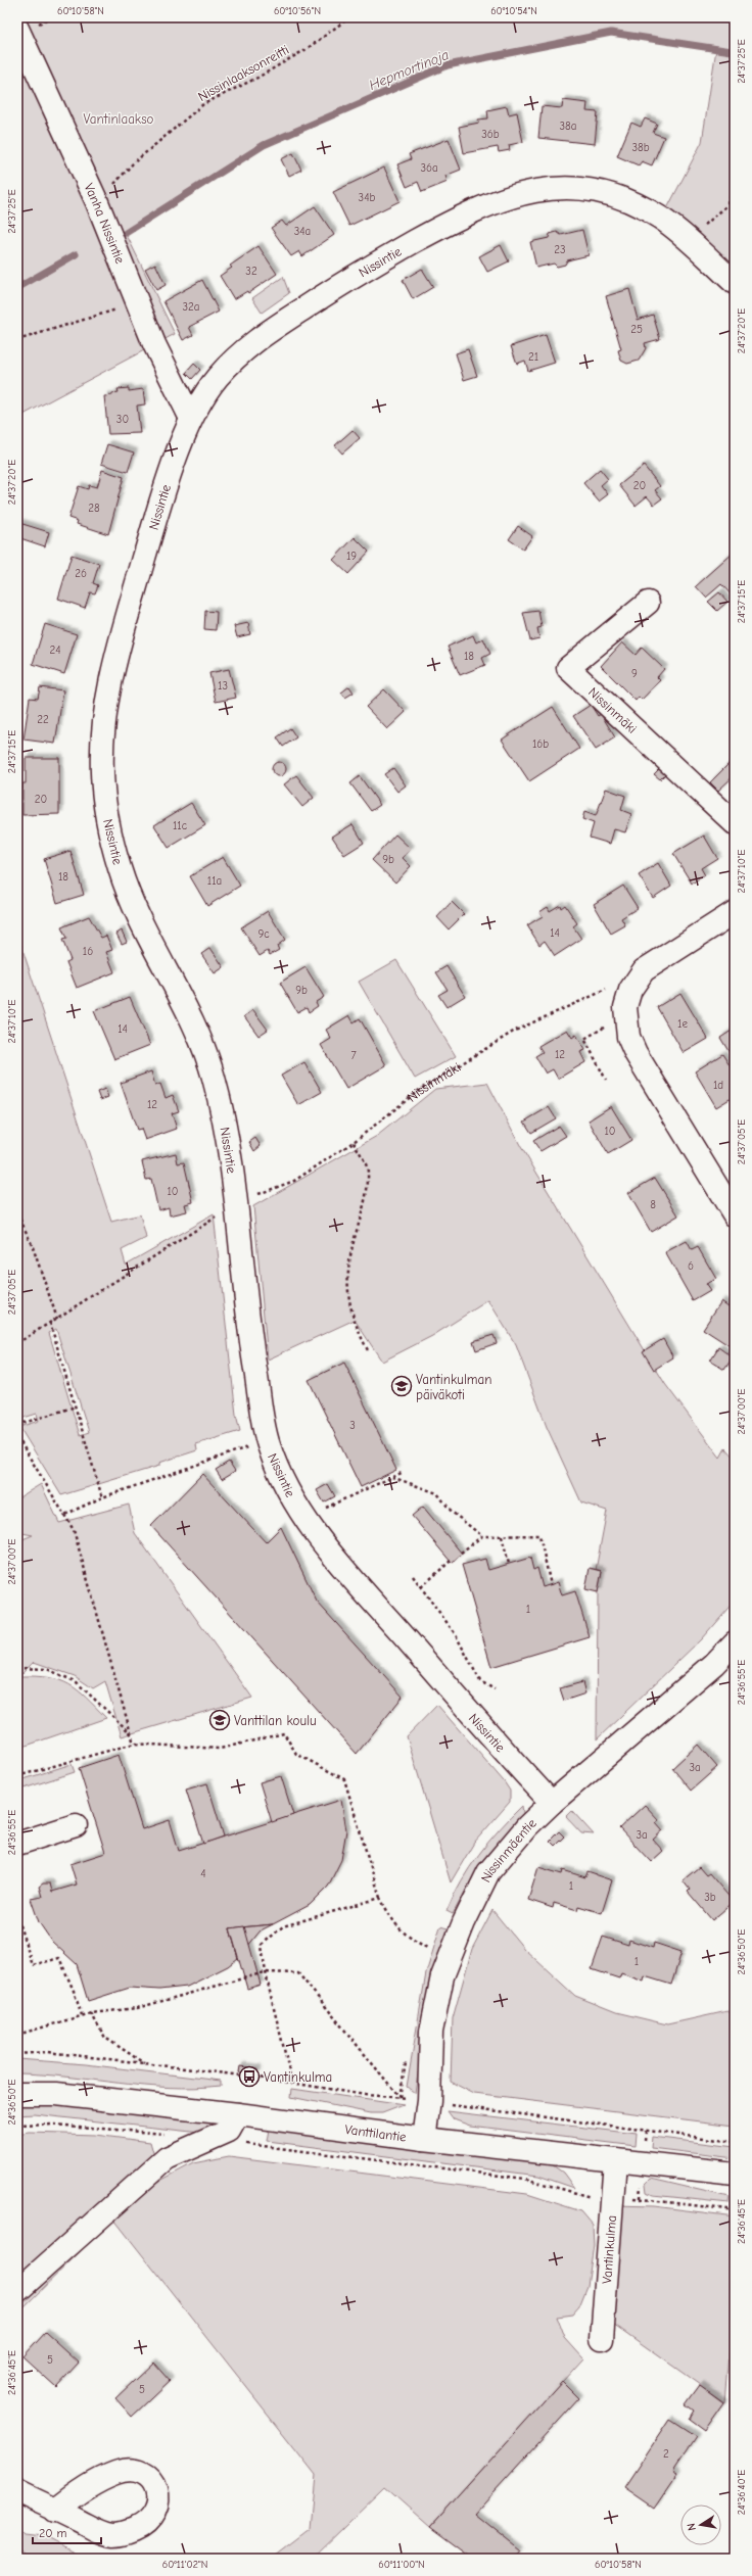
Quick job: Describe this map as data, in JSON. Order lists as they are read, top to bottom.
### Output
{
  "streets": {
    "street": [
      "Vanha Nissintie",
      "Nissintie",
      "Nissinmäki",
      "Nissinmäentie",
      "Vanttilantie",
      "Vantinkulma"
    ],
    "path": ["Nissinlaaksonreitti"]
  },
  "crossings": [
    ["Nissinlaaksonreitti", "Vanha Nissintie"],
    ["Vanha Nissintie", "Nissintie"],
    ["Nissintie", "Nissinmäentie"],
    ["Nissinmäentie", "Vanttilantie"],
    ["Vanttilantie", "Vantinkulma"]
  ],
  "water": ["Hepmortinoja"],
  "parks": ["Vantinlaakso"],
  "places": {
    "school or university": ["Vantinkulman päiväkoti", "Vanttilan koulu"],
    "bus stop": ["Vantinkulma"]
  },
  "house_numbers": [
    "38a",
    "36b",
    "38b",
    "36a",
    "34b",
    "34a",
    "23",
    "32",
    "32a",
    "25",
    "21",
    "30",
    "20",
    "28",
    "19",
    "26",
    "24",
    "18",
    "9",
    "13",
    "22",
    "16b",
    "20",
    "11c",
    "9b",
    "18",
    "11a",
    "14",
    "9c",
    "16",
    "9b",
    "1e",
    "14",
    "12",
    "7",
    "1d",
    "12",
    "10",
    "10",
    "8",
    "6",
    "3",
    "1",
    "3a",
    "3a",
    "4",
    "1",
    "3b",
    "1",
    "5",
    "5",
    "2"
  ],
  "scale_bar": "20 m",
  "north": "left",
  "coordinates": [
    "60°10'58\"N",
    "60°10'56\"N",
    "60°10'54\"N",
    "24°37'25\"E",
    "24°37'20\"E",
    "24°37'15\"E",
    "24°37'10\"E",
    "24°37'05\"E",
    "24°37'00\"E",
    "24°36'55\"E",
    "24°36'50\"E",
    "24°36'45\"E",
    "24°36'40\"E",
    "60°11'02\"N",
    "60°11'00\"N"
  ]
}
